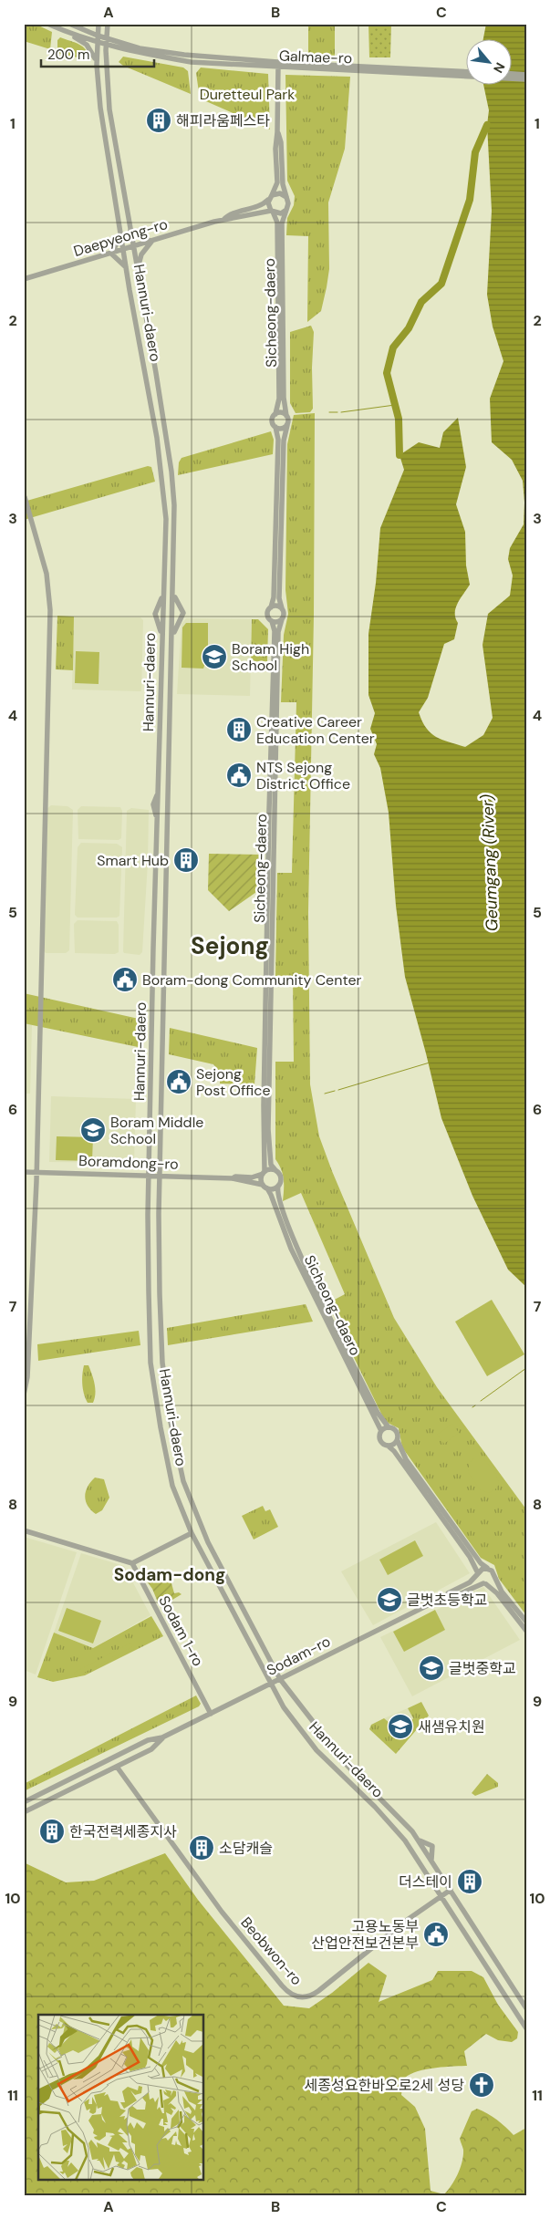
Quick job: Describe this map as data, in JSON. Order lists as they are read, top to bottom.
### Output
{
  "streets": {
    "street": [
      "Galmae-ro",
      "Daepyeong-ro",
      "Hannuri-daero",
      "Sicheong-daero",
      "Boramdong-ro",
      "Sodam 1-ro",
      "Sodam-ro",
      "Beobwon-ro"
    ]
  },
  "crossings": [
    ["Galmae-ro", "Hannuri-daero"],
    ["Daepyeong-ro", "Hannuri-daero"],
    ["Hannuri-daero", "Boramdong-ro"],
    ["Hannuri-daero", "Sodam-ro"],
    ["Hannuri-daero", "Beobwon-ro"],
    ["Sodam 1-ro", "Sodam-ro"],
    ["Sodam-ro", "Beobwon-ro"]
  ],
  "districts": ["Sejong", "Sodam-dong"],
  "water": ["Geumgang (River)"],
  "parks": ["Duretteul Park"],
  "places": {
    "building": [
      "해피라움페스타",
      "Creative Career Education Center",
      "Smart Hub",
      "한국전력세종지사",
      "소담캐슬",
      "더스테이"
    ],
    "school or university": [
      "Boram High School",
      "Boram Middle School",
      "글벗초등학교",
      "글벗중학교",
      "새샘유치원"
    ],
    "public building": [
      "NTS Sejong District Office",
      "Boram-dong Community Center",
      "Sejong Post Office",
      "고용노동부 산업안전보건본부"
    ],
    "church": ["세종성요한바오로2세 성당"]
  },
  "scale_bar": "200 m",
  "north": "bottom right",
  "grid": {
    "columns": ["A", "B", "C"],
    "rows": [
      "1",
      "2",
      "3",
      "4",
      "5",
      "6",
      "7",
      "8",
      "9",
      "10",
      "11"
    ]
  }
}
